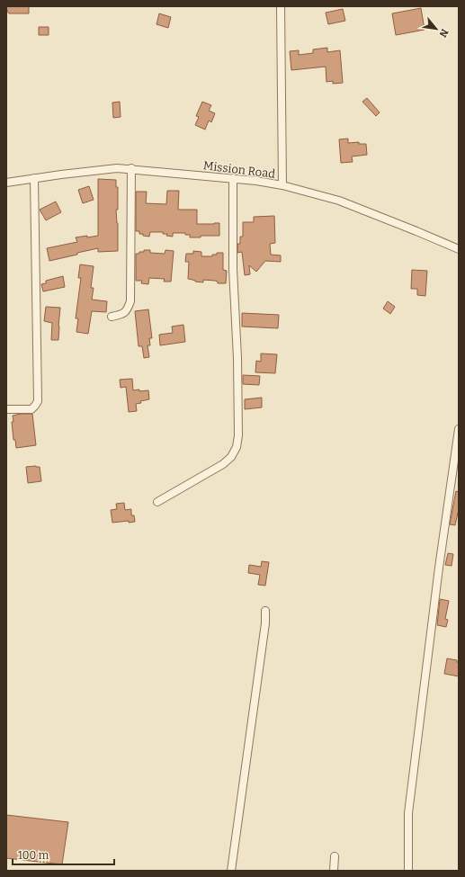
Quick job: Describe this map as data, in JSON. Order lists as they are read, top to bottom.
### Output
{
  "streets": {
    "street": ["Mission Road"]
  },
  "scale_bar": "100 m",
  "north": "bottom right"
}
